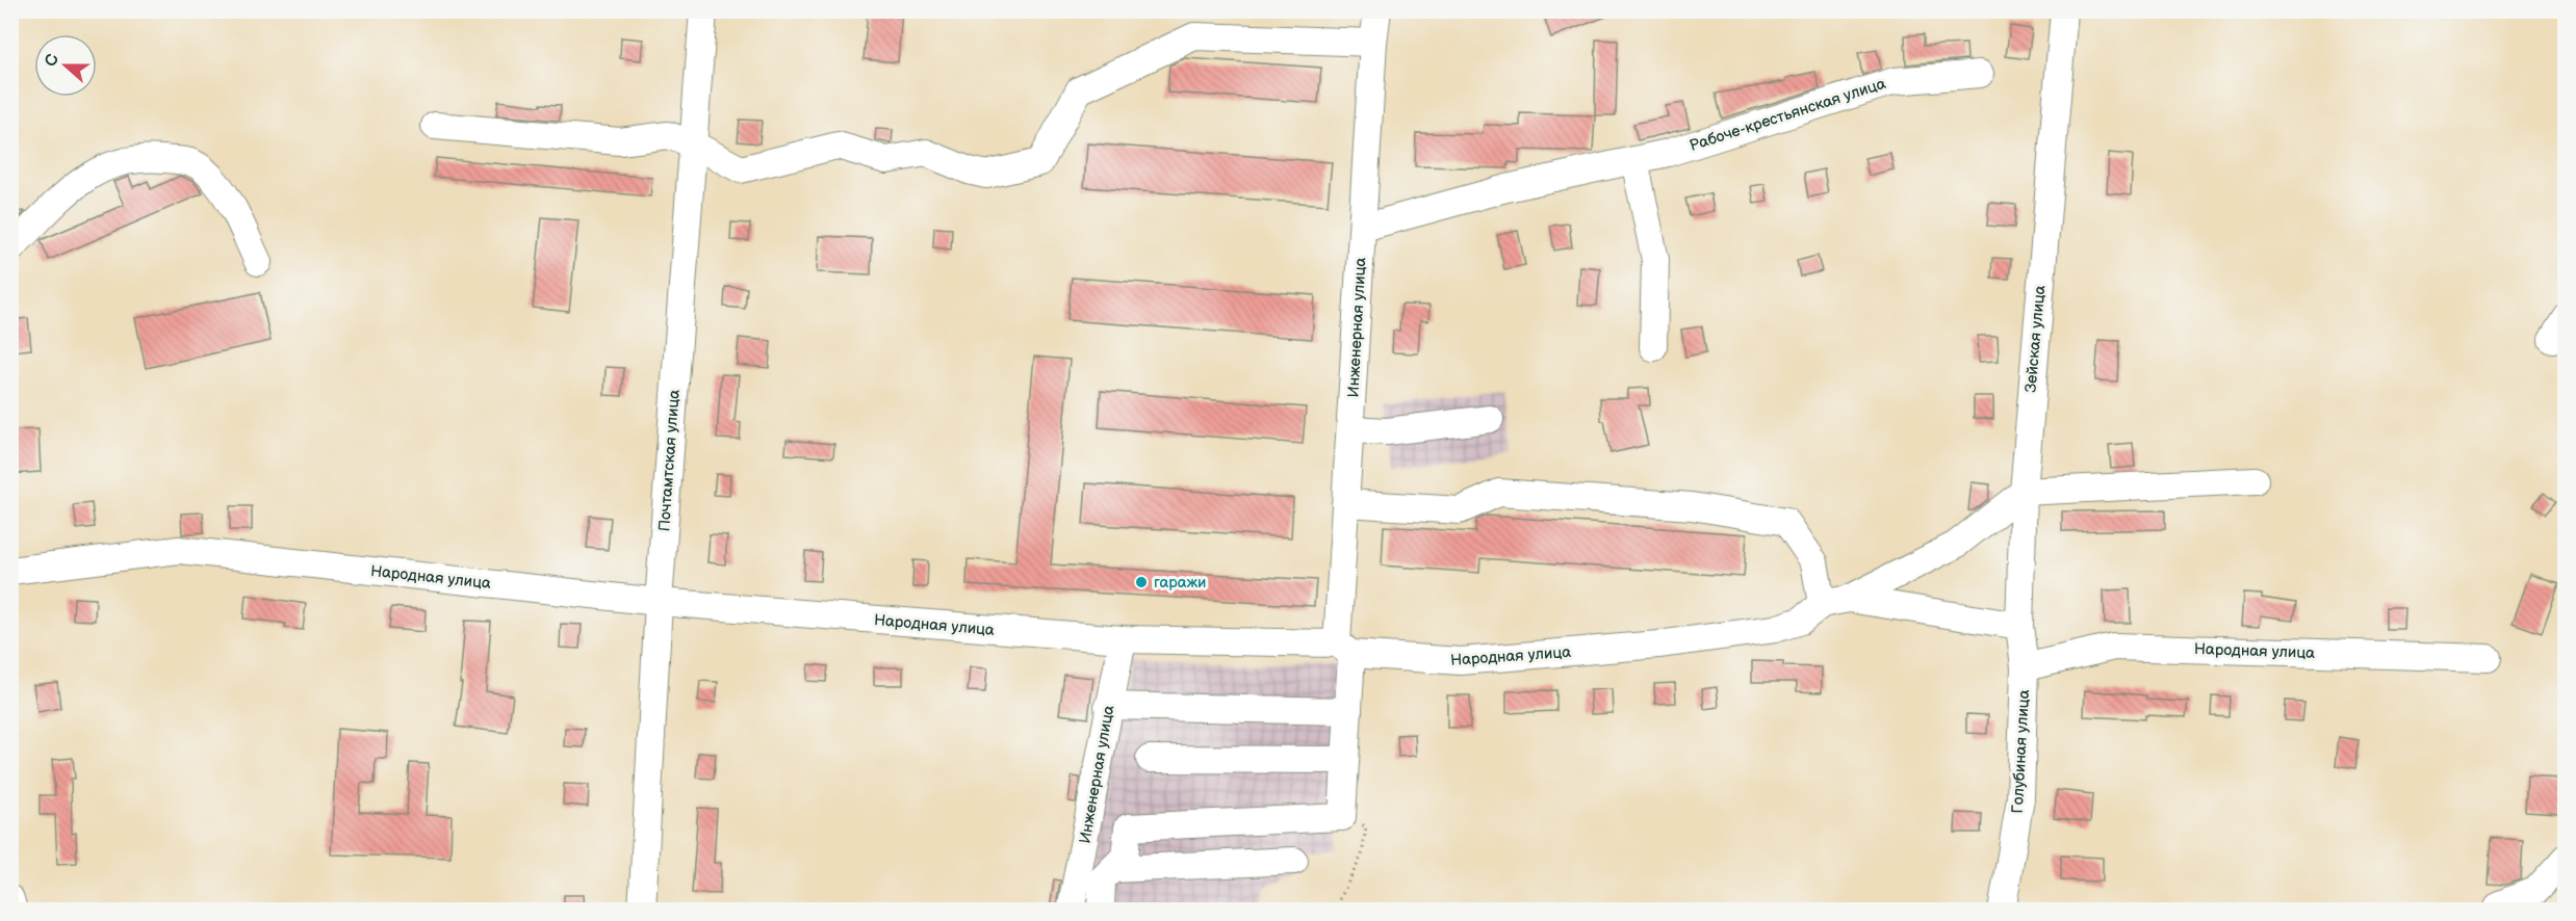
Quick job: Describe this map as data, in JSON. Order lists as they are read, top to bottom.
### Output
{
  "streets": {
    "street": [
      "Рабоче-крестьянская улица",
      "Инженерная улица",
      "Зейская улица",
      "Почтамтская улица",
      "Народная улица",
      "Голубиная улица"
    ]
  },
  "crossings": [
    ["Рабоче-крестьянская улица", "Инженерная улица"],
    ["Инженерная улица", "Народная улица"],
    ["Зейская улица", "Народная улица"],
    ["Зейская улица", "Голубиная улица"],
    ["Почтамтская улица", "Народная улица"],
    ["Народная улица", "Голубиная улица"]
  ],
  "places": ["гаражи"],
  "north": "left"
}
